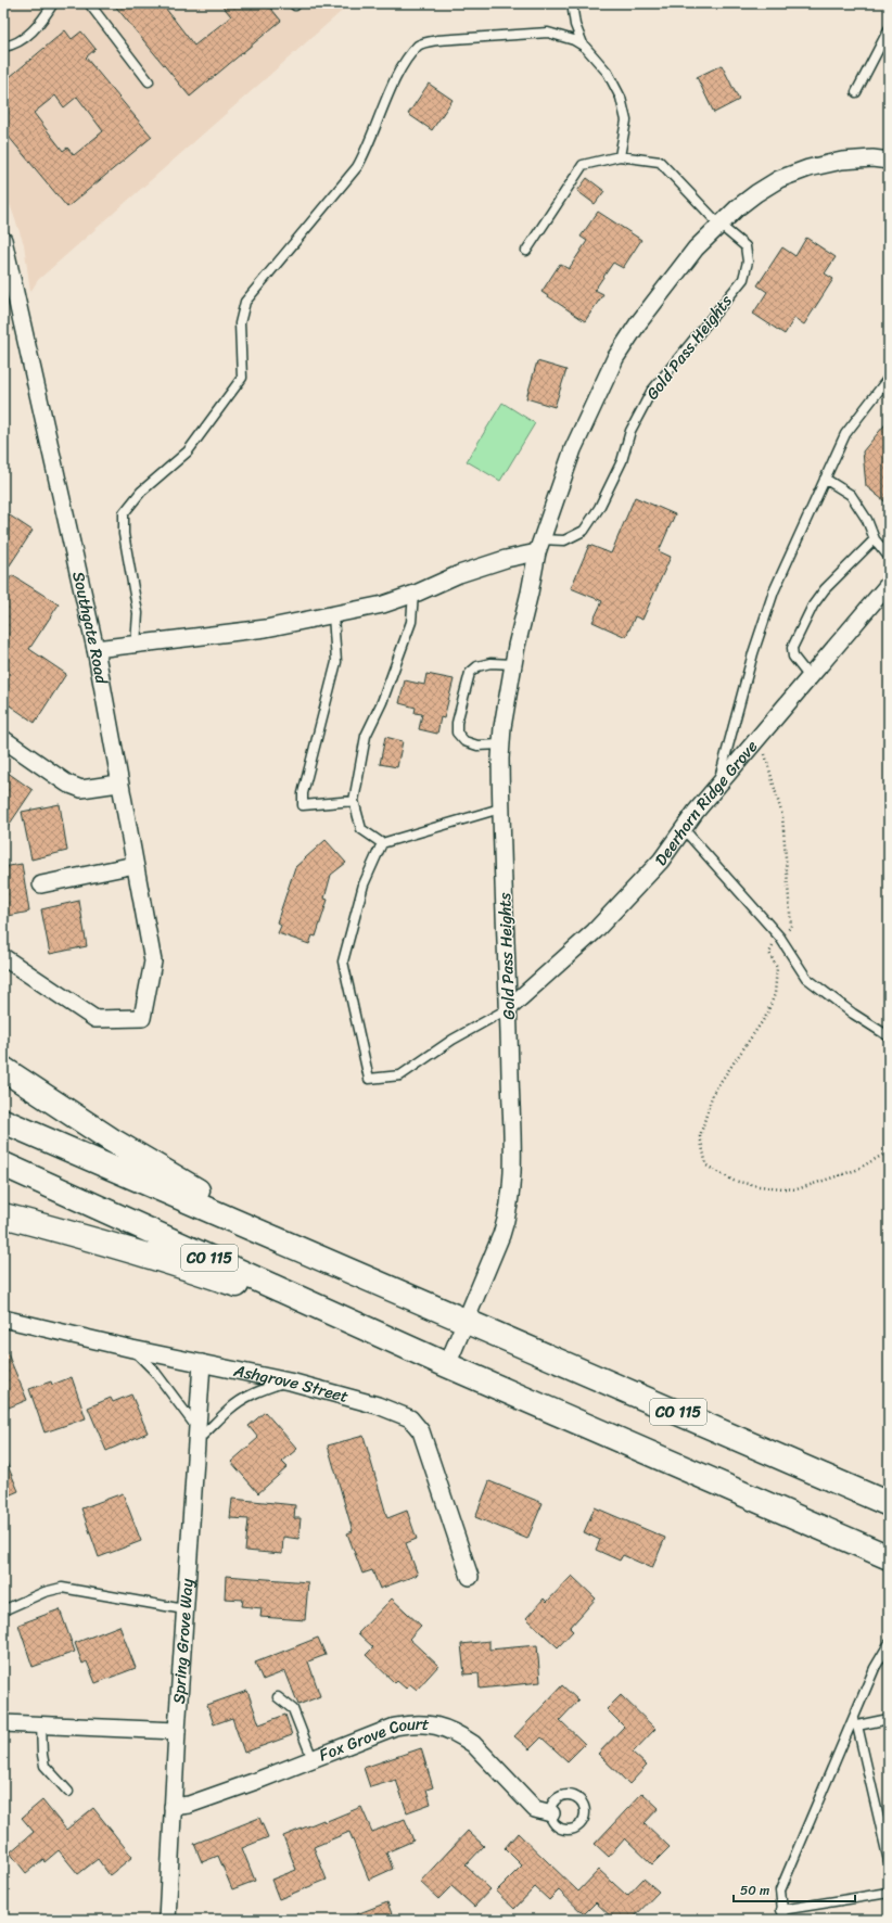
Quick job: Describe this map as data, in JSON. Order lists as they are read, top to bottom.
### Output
{
  "streets": {
    "highway": ["CO 115"],
    "street": [
      "Gold Pass Heights",
      "Southgate Road",
      "Deerhorn Ridge Grove",
      "Ashgrove Street",
      "Spring Grove Way",
      "Fox Grove Court"
    ]
  },
  "crossings": [
    ["Gold Pass Heights", "Deerhorn Ridge Grove"],
    ["Gold Pass Heights", "CO 115"],
    ["Ashgrove Street", "Spring Grove Way"],
    ["Spring Grove Way", "Fox Grove Court"]
  ],
  "scale_bar": "50 m"
}
